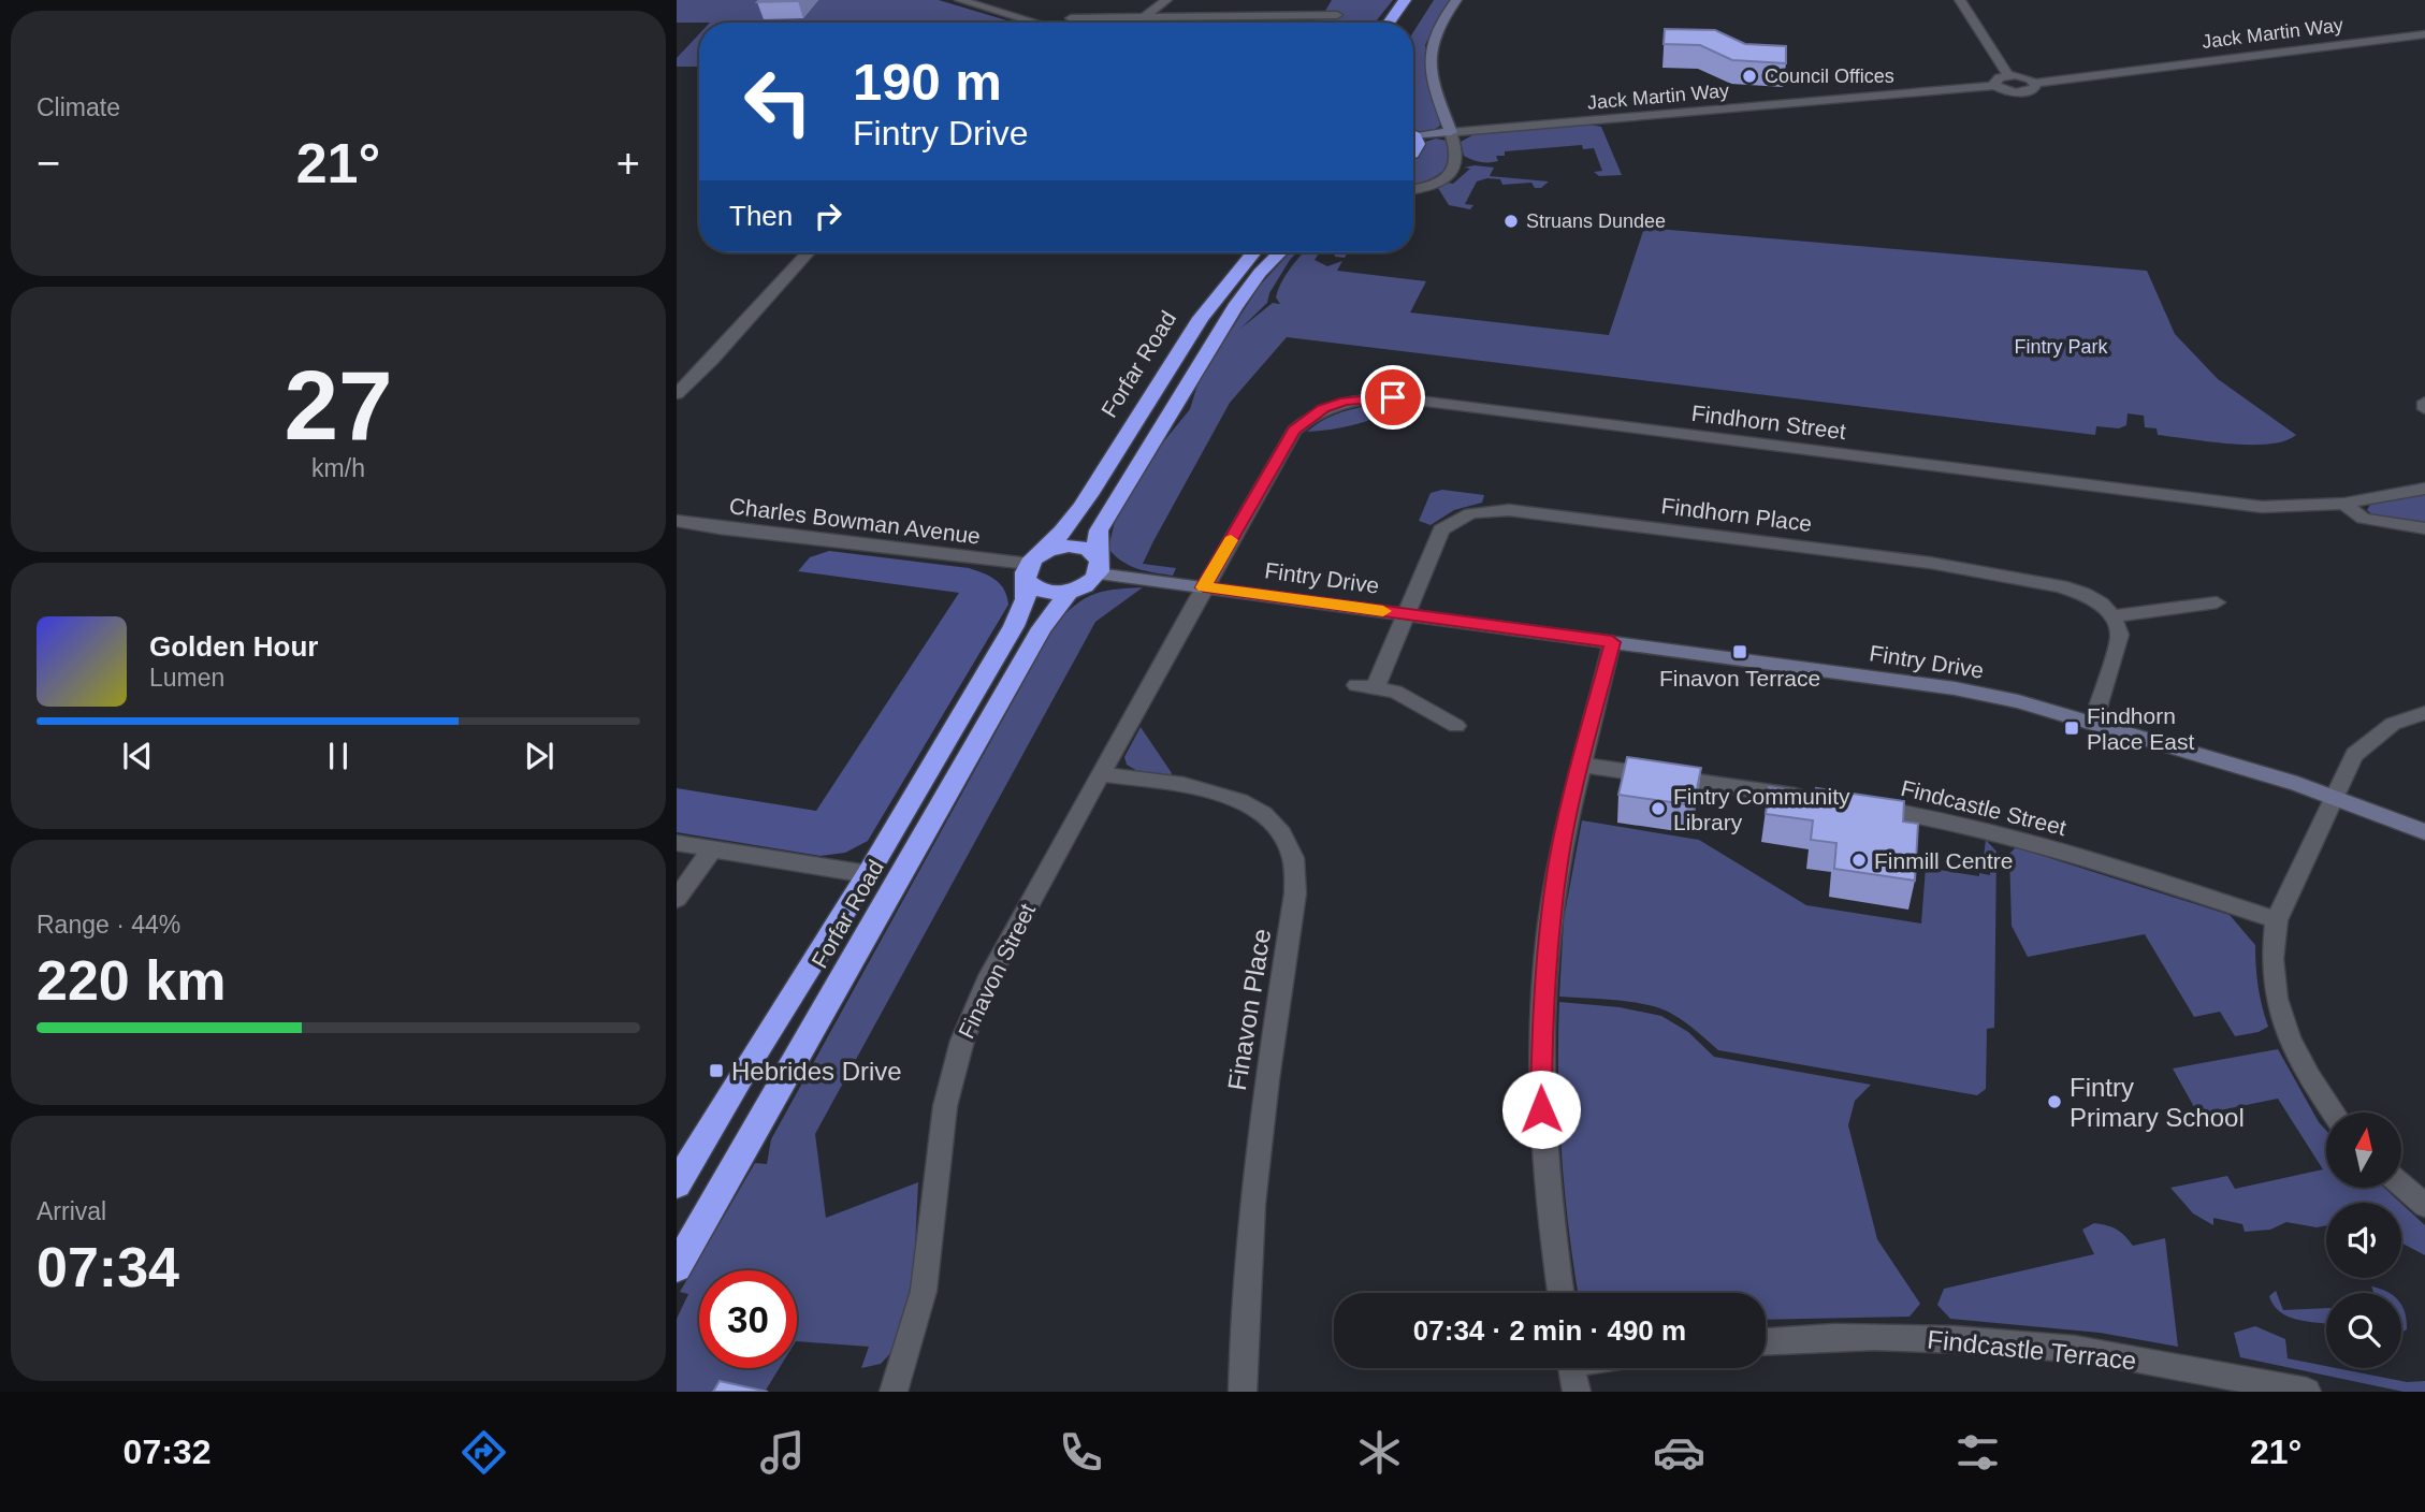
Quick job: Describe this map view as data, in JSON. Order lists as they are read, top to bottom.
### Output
{
  "streets": {
    "highway": ["Forfar Road"],
    "street": [
      "Jack Martin Way",
      "Findhorn Street",
      "Findhorn Place",
      "Charles Bowman Avenue",
      "Fintry Drive",
      "Findcastle Street",
      "Finavon Street",
      "Finavon Place",
      "Findcastle Terrace"
    ]
  },
  "crossings": [
    ["Forfar Road", "Charles Bowman Avenue"],
    ["Forfar Road", "Fintry Drive"],
    ["Findhorn Street", "Fintry Drive"],
    ["Findhorn Street", "Finavon Street"],
    ["Findhorn Place", "Fintry Drive"],
    ["Charles Bowman Avenue", "Fintry Drive"],
    ["Fintry Drive", "Finavon Street"],
    ["Finavon Street", "Finavon Place"]
  ],
  "parks": ["Fintry Park"],
  "places": {
    "other": [
      "Council Offices",
      "Struans Dundee",
      "Fintry Community Library",
      "Finmill Centre",
      "Fintry Primary School"
    ],
    "transit": ["Finavon Terrace", "Findhorn Place East", "Hebrides Drive"]
  },
  "north": "top",
  "page": {
    "tile": [
      "Climate",
      ["27", "km/h"],
      ["Range · 44%", "220 km"],
      ["Arrival", "07:34"]
    ],
    "turn": ["190 m", "Fintry Drive"],
    "heat": ["−", "21°", "+"],
    "then": "Then",
    "song": ["Golden Hour", "Lumen"],
    "limit": "30",
    "trip": "07:34 · 2 min · 490 m",
    "tabs": ["07:32", "21°"]
  }
}
